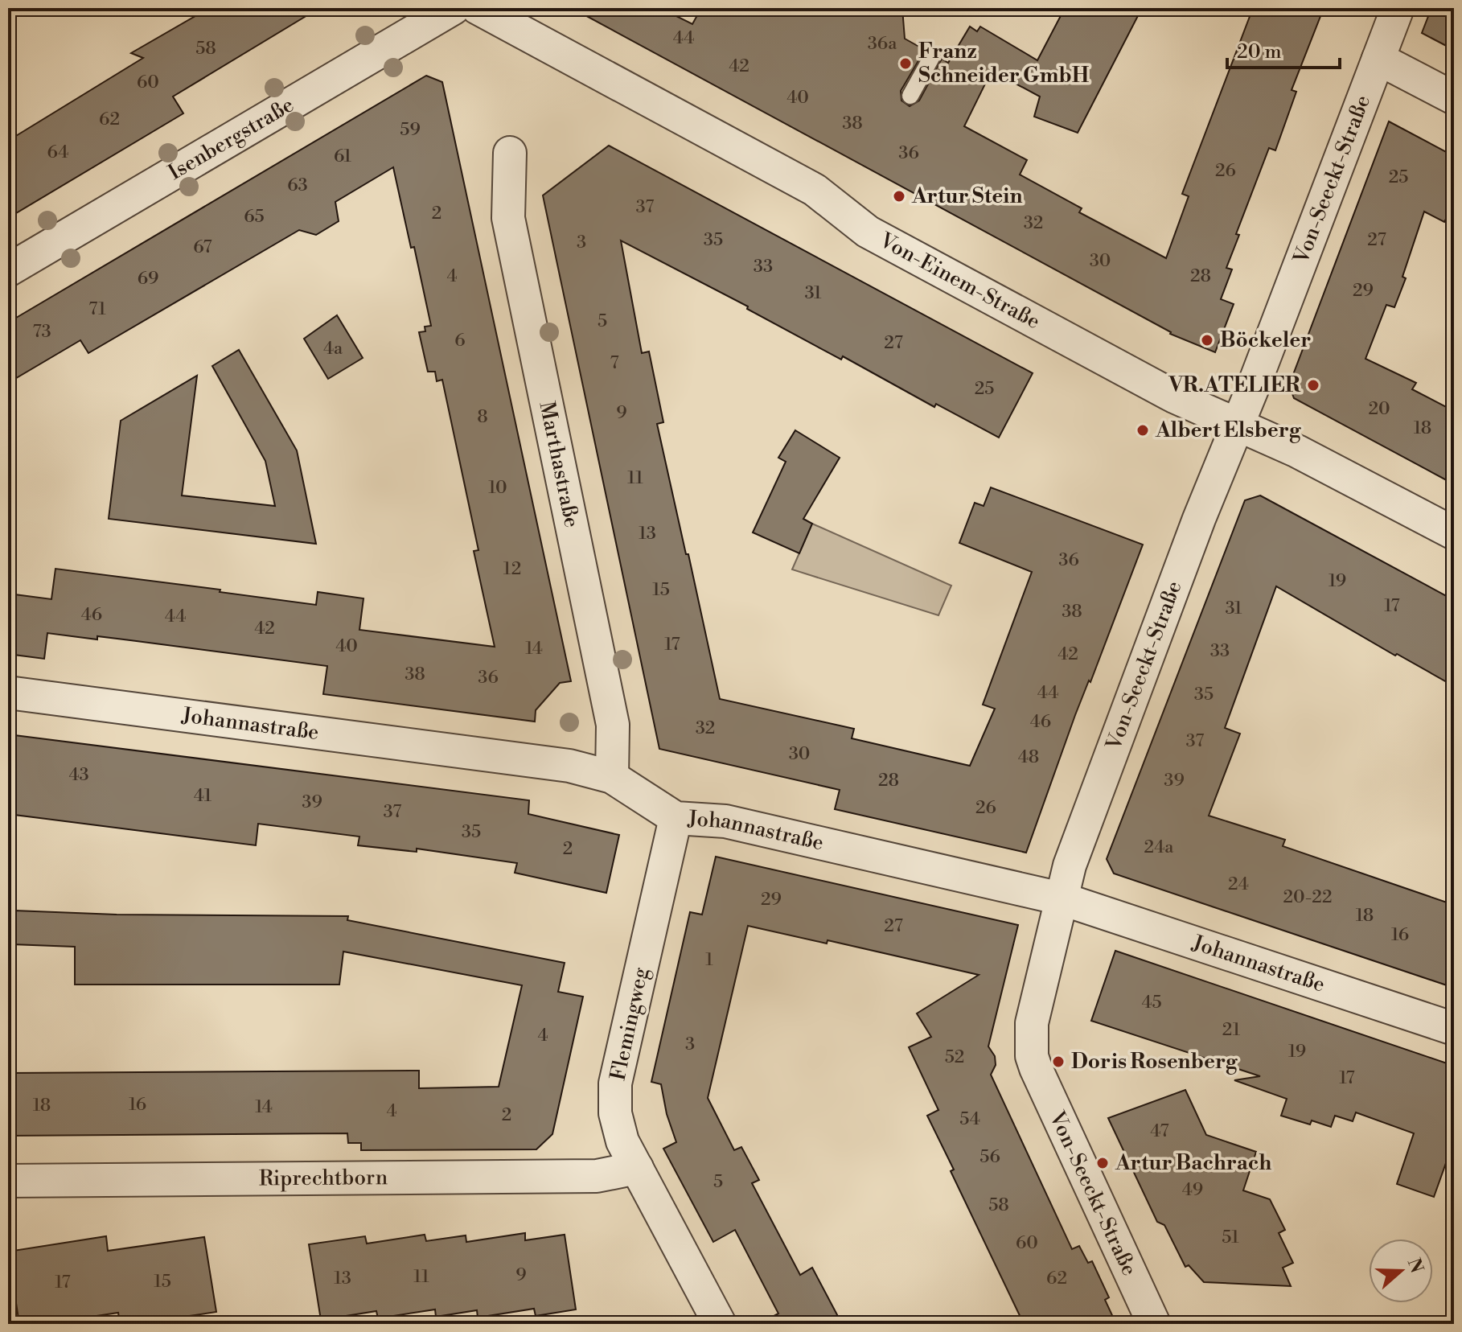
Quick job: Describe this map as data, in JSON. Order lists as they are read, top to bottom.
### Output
{
  "streets": {
    "street": [
      "Isenbergstraße",
      "Von-Seeckt-Straße",
      "Von-Einem-Straße",
      "Marthastraße",
      "Johannastraße",
      "Flemingweg",
      "Riprechtborn"
    ]
  },
  "crossings": [
    ["Von-Seeckt-Straße", "Von-Einem-Straße"],
    ["Von-Seeckt-Straße", "Johannastraße"],
    ["Marthastraße", "Johannastraße"],
    ["Johannastraße", "Flemingweg"],
    ["Flemingweg", "Riprechtborn"]
  ],
  "places": [
    "Franz Schneider GmbH",
    "Artur Stein",
    "Böckeler",
    "VR.ATELIER",
    "Albert Elsberg",
    "Doris Rosenberg",
    "Artur Bachrach"
  ],
  "house_numbers": [
    "44",
    "36a",
    "58",
    "42",
    "60",
    "40",
    "62",
    "38",
    "59",
    "64",
    "36",
    "61",
    "26",
    "25",
    "63",
    "37",
    "2",
    "65",
    "32",
    "35",
    "27",
    "3",
    "67",
    "30",
    "33",
    "4",
    "28",
    "69",
    "29",
    "31",
    "71",
    "5",
    "73",
    "6",
    "27",
    "4a",
    "7",
    "25",
    "20",
    "9",
    "8",
    "18",
    "11",
    "10",
    "13",
    "36",
    "12",
    "19",
    "15",
    "17",
    "31",
    "38",
    "46",
    "44",
    "42",
    "17",
    "40",
    "14",
    "33",
    "42",
    "38",
    "36",
    "44",
    "35",
    "46",
    "32",
    "37",
    "30",
    "48",
    "43",
    "28",
    "39",
    "41",
    "39",
    "26",
    "37",
    "35",
    "24a",
    "2",
    "24",
    "20-22",
    "29",
    "18",
    "27",
    "16",
    "1",
    "45",
    "21",
    "4",
    "3",
    "19",
    "52",
    "17",
    "16",
    "18",
    "14",
    "4",
    "2",
    "54",
    "47",
    "56",
    "5",
    "49",
    "58",
    "51",
    "60",
    "9",
    "11",
    "13",
    "62",
    "15",
    "17"
  ],
  "scale_bar": "20 m",
  "north": "right"
}
